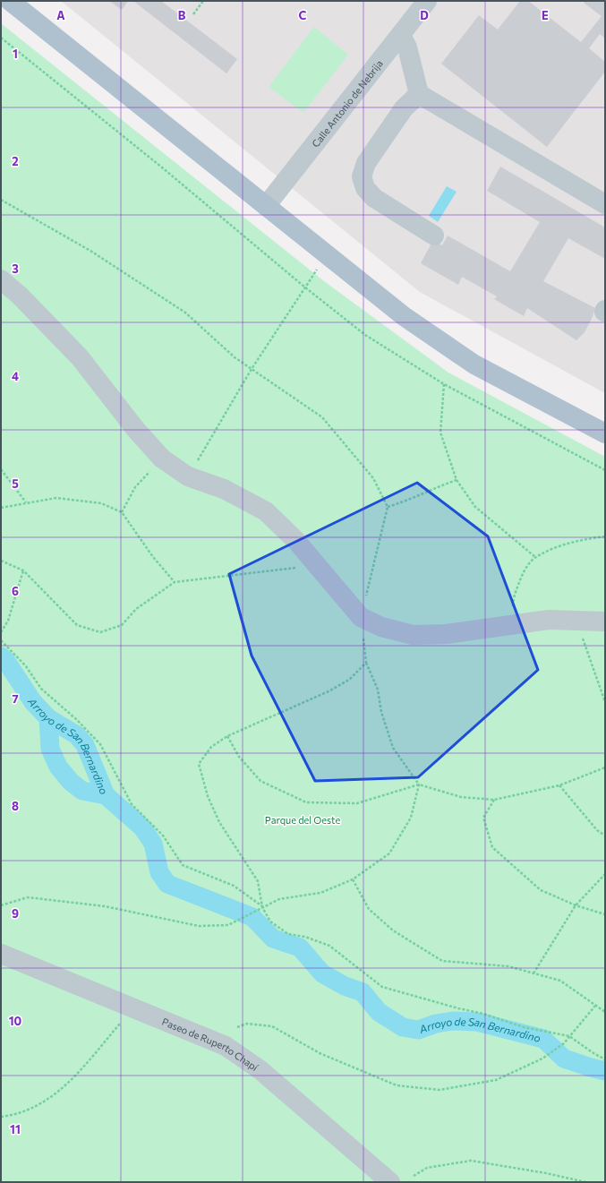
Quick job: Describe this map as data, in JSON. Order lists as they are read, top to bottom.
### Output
{
  "streets": {
    "street": ["Calle Antonio de Nebrija", "Paseo de Ruperto Chapí"]
  },
  "water": ["Arroyo de San Bernardino"],
  "parks": ["Parque del Oeste"],
  "grid": {
    "columns": [
      "A",
      "B",
      "C",
      "D",
      "E"
    ],
    "rows": [
      "1",
      "2",
      "3",
      "4",
      "5",
      "6",
      "7",
      "8",
      "9",
      "10",
      "11"
    ]
  }
}
